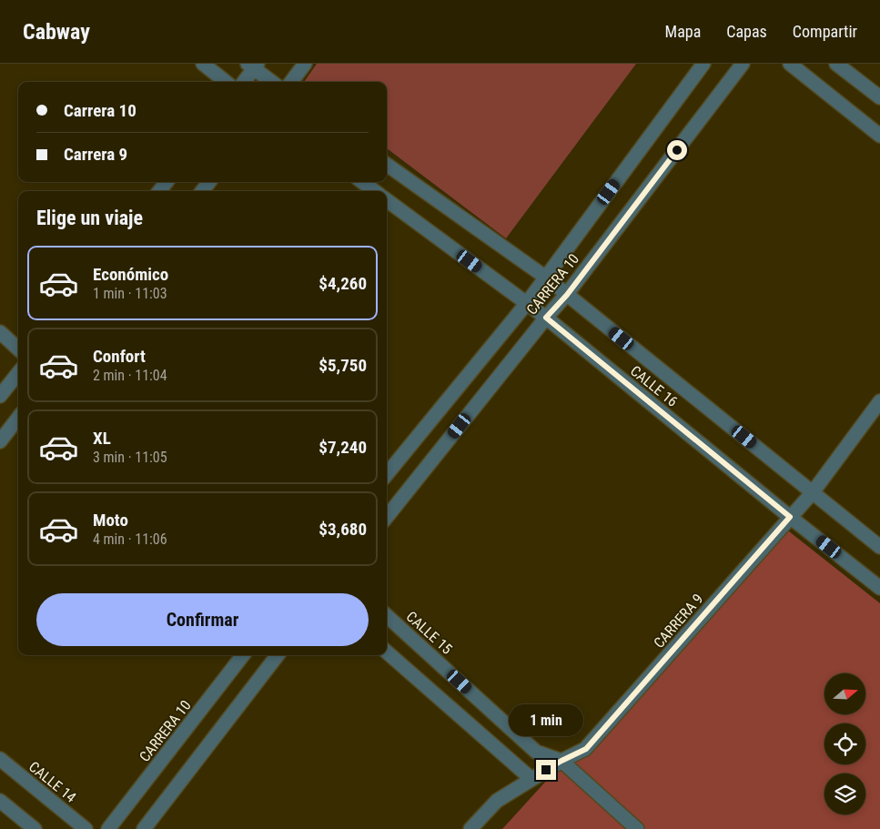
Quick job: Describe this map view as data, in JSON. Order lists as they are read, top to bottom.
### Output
{
  "streets": {
    "street": [
      "CARRERA 10",
      "CALLE 16",
      "CARRERA 9",
      "CALLE 15",
      "CALLE 14"
    ]
  },
  "crossings": [
    ["CARRERA 10", "CALLE 16"],
    ["CALLE 16", "CARRERA 9"],
    ["CARRERA 9", "CALLE 15"]
  ],
  "north": "right",
  "page": {
    "header": "Cabway",
    "nav": ["Mapa", "Capas", "Compartir"],
    "banner": ["Carrera 10", "Carrera 9"],
    "heading": "Elige un viaje",
    "list": [
      {
        "name": "Económico",
        "note": "1 min · 11:03",
        "value": "$4,260"
      },
      {
        "name": "Confort",
        "note": "2 min · 11:04",
        "value": "$5,750"
      },
      {
        "name": "XL",
        "note": "3 min · 11:05",
        "value": "$7,240"
      },
      {
        "name": "Moto",
        "note": "4 min · 11:06",
        "value": "$3,680"
      }
    ],
    "buttons": "Confirmar",
    "bubble": "1 min"
  }
}
